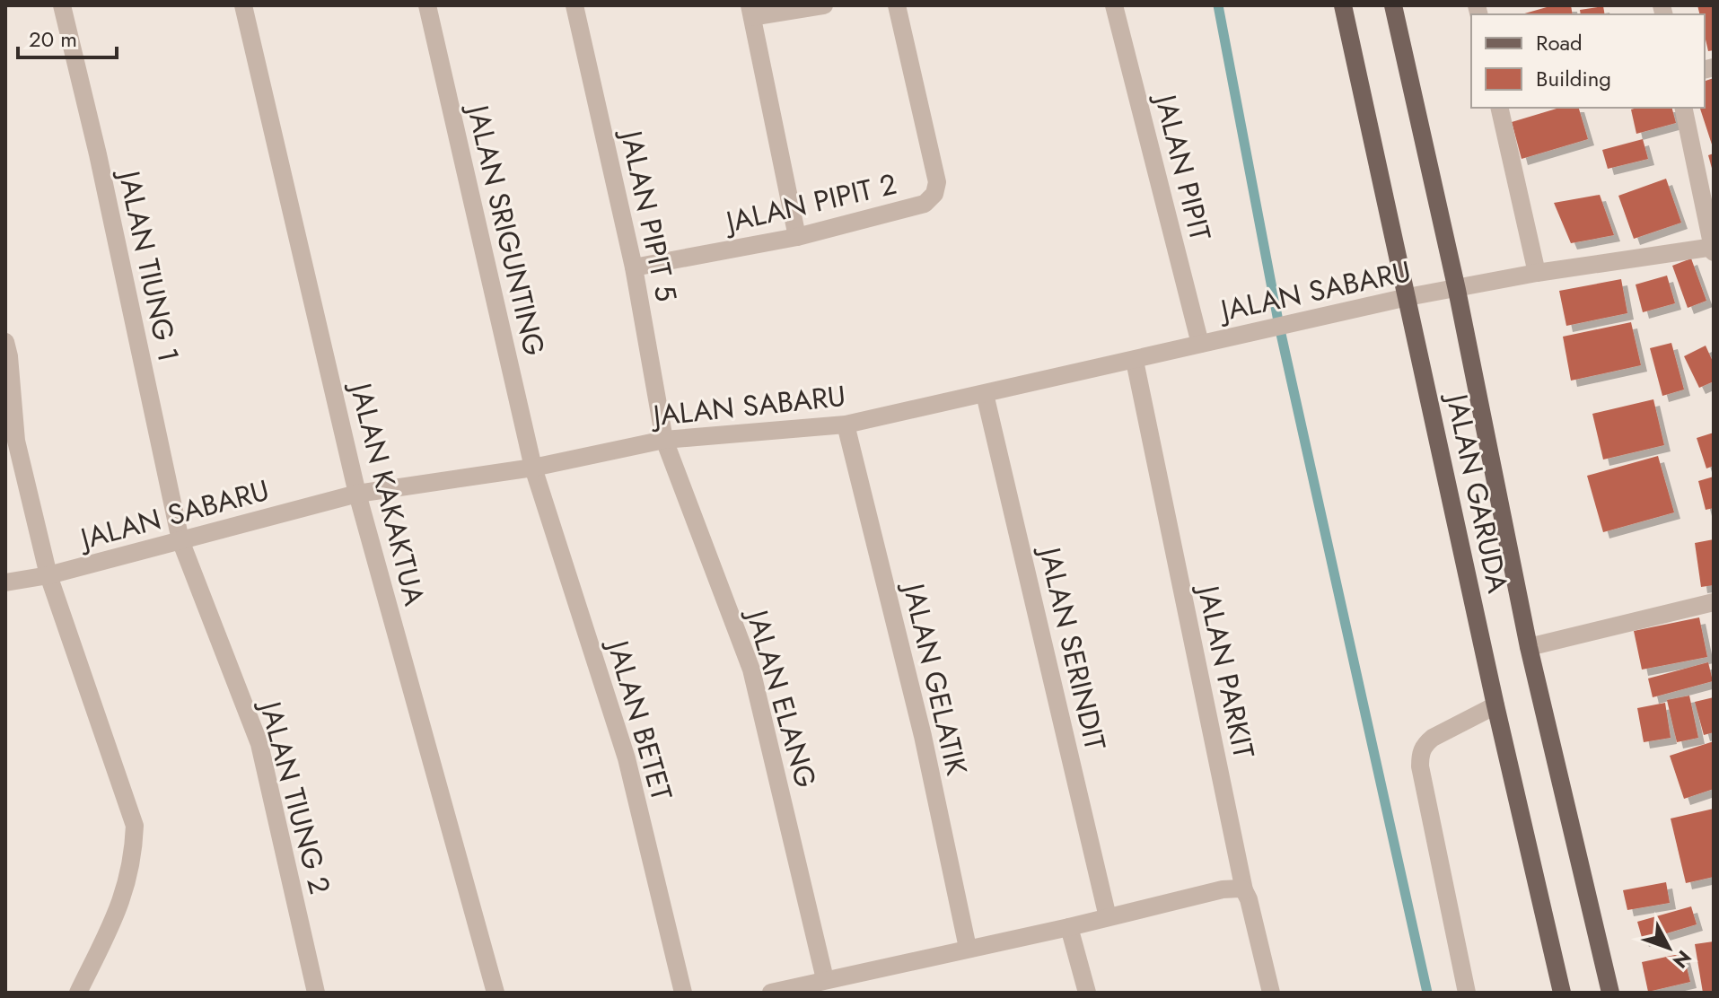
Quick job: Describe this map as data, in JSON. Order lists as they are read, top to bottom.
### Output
{
  "streets": {
    "main road": ["JALAN GARUDA"],
    "street": [
      "JALAN PIPIT",
      "JALAN PIPIT 2",
      "JALAN PIPIT 5",
      "JALAN SRIGUNTING",
      "JALAN TIUNG 1",
      "JALAN SABARU",
      "JALAN KAKAKTUA",
      "JALAN SERINDIT",
      "JALAN PARKIT",
      "JALAN GELATIK",
      "JALAN ELANG",
      "JALAN BETET",
      "JALAN TIUNG 2"
    ]
  },
  "crossings": [
    ["JALAN PIPIT", "JALAN SABARU"],
    ["JALAN PIPIT 2", "JALAN PIPIT 5"],
    ["JALAN PIPIT 5", "JALAN SABARU"],
    ["JALAN PIPIT 5", "JALAN ELANG"],
    ["JALAN SRIGUNTING", "JALAN SABARU"],
    ["JALAN SRIGUNTING", "JALAN BETET"],
    ["JALAN TIUNG 1", "JALAN SABARU"],
    ["JALAN TIUNG 1", "JALAN TIUNG 2"],
    ["JALAN SABARU", "JALAN GARUDA"],
    ["JALAN SABARU", "JALAN KAKAKTUA"],
    ["JALAN SABARU", "JALAN SERINDIT"],
    ["JALAN SABARU", "JALAN PARKIT"],
    ["JALAN SABARU", "JALAN GELATIK"],
    ["JALAN SABARU", "JALAN ELANG"],
    ["JALAN SABARU", "JALAN BETET"],
    ["JALAN SABARU", "JALAN TIUNG 2"]
  ],
  "legend": ["Road", "Building"],
  "scale_bar": "20 m",
  "north": "bottom right"
}
